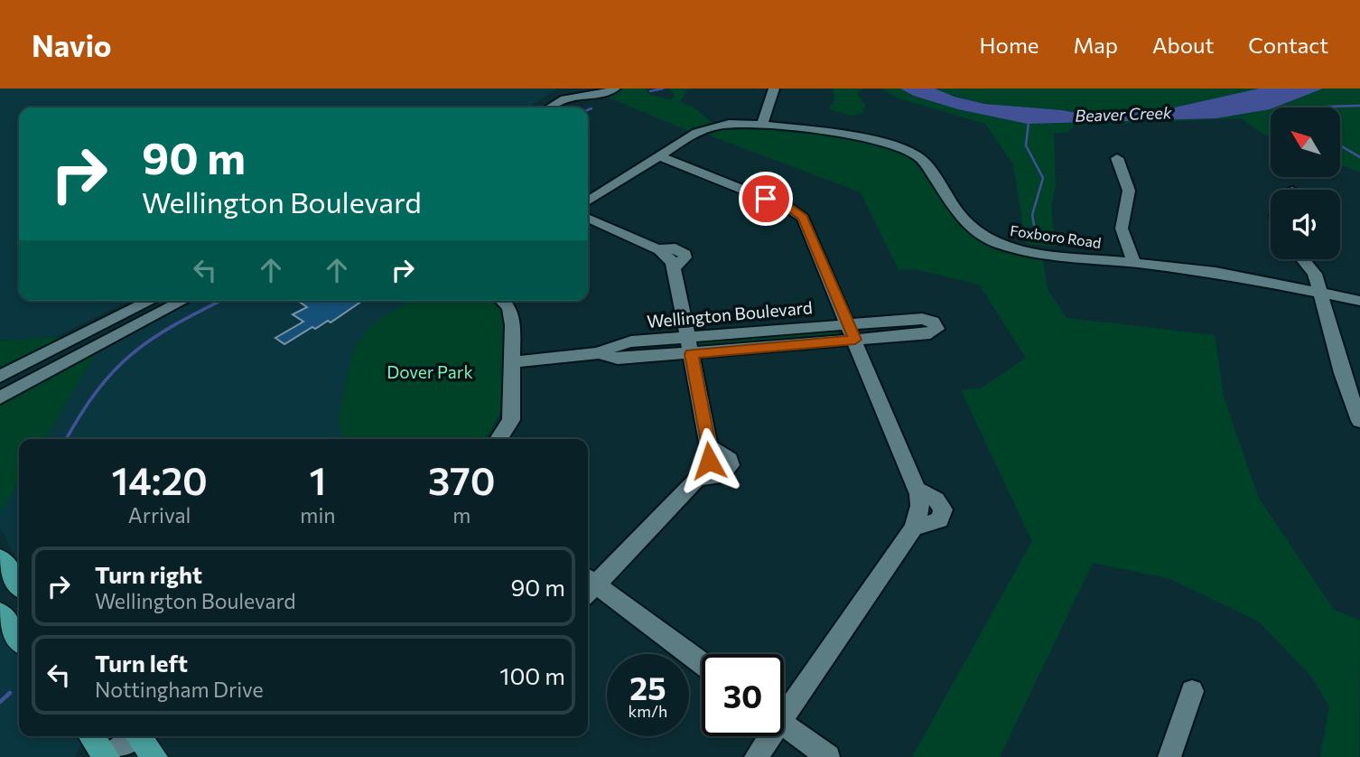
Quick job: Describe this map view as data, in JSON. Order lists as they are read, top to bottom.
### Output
{
  "streets": {
    "street": ["Foxboro Road", "Wellington Boulevard"]
  },
  "water": ["Beaver Creek"],
  "parks": ["Dover Park"],
  "north": "top left",
  "page": {
    "header": "Navio",
    "nav": [
      "Home",
      "Map",
      "About",
      "Contact"
    ],
    "turn": ["90 m", "Wellington Boulevard"],
    "eta": [
      "14:20",
      "Arrival",
      "1",
      "min",
      "370",
      "m"
    ],
    "list": [
      {
        "name": "Turn right",
        "note": "Wellington Boulevard",
        "value": "90 m"
      },
      {
        "name": "Turn left",
        "note": "Nottingham Drive",
        "value": "100 m"
      }
    ],
    "speed": "25 km/h",
    "limit": "30"
  }
}
